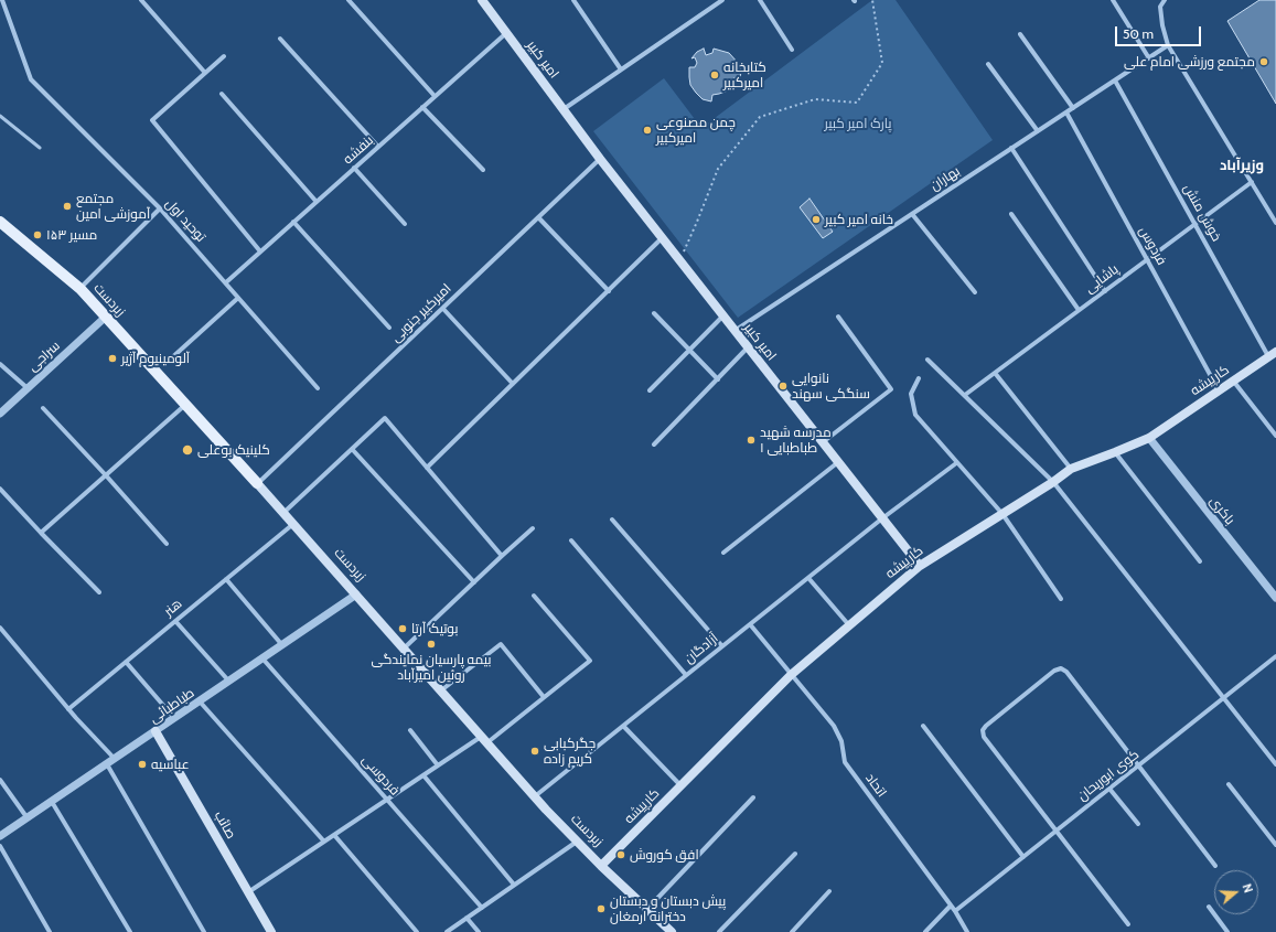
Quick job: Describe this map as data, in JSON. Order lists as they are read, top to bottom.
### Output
{
  "streets": {
    "main road": [
      "امیر کبیر",
      "زبردست",
      "کارپیشه",
      "صائب"
    ],
    "street": [
      "بنفشه",
      "بهاران",
      "خوش منش",
      "توحید اول",
      "فردوس",
      "پاشایی",
      "امیرکبیر جنوبی",
      "سراجی",
      "باکری",
      "هنر",
      "آزادگان",
      "طباطبائی",
      "فردوسی",
      "کوی ابوریحان",
      "اتحاد"
    ]
  },
  "crossings": [
    ["امیر کبیر", "بنفشه"],
    ["امیر کبیر", "بهاران"],
    ["امیر کبیر", "امیرکبیر جنوبی"],
    ["امیر کبیر", "کارپیشه"],
    ["امیر کبیر", "آزادگان"],
    ["بنفشه", "توحید اول"],
    ["بهاران", "خوش منش"],
    ["بهاران", "فردوس"],
    ["خوش منش", "پاشایی"],
    ["خوش منش", "کارپیشه"],
    ["فردوس", "پاشایی"],
    ["فردوس", "کارپیشه"],
    ["زبردست", "امیرکبیر جنوبی"],
    ["زبردست", "سراجی"],
    ["زبردست", "کارپیشه"],
    ["زبردست", "هنر"],
    ["زبردست", "آزادگان"],
    ["زبردست", "طباطبائی"],
    ["کارپیشه", "باکری"],
    ["کارپیشه", "اتحاد"],
    ["آزادگان", "اتحاد"],
    ["طباطبائی", "فردوسی"],
    ["طباطبائی", "صائب"],
    ["کوی ابوریحان", "اتحاد"]
  ],
  "districts": ["وزیرآباد"],
  "parks": ["پارک امیر کبیر"],
  "places": [
    "مجتمع ورزشی امام علی",
    "کتابخانه امیرکبیر",
    "چمن مصنوعی امیرکبیر",
    "مجتمع آموزشی امین",
    "خانه امیر کبیر",
    "مسیر ۱۵۳",
    "آلومینیوم آژیر",
    "نانوایی سنگکی سهند",
    "مدرسه شهید طباطبایی ۱",
    "کلینیک بوعلی",
    "بوتیک آرتا",
    "بیمه پارسیان نمایندگی روئین امیرآباد",
    "جگرکبابی کریم زاده",
    "عباسیه",
    "افق کوروش",
    "پیش دبستان و دبستان دخترانه ارمغان"
  ],
  "scale_bar": "50 m",
  "north": "right"
}
